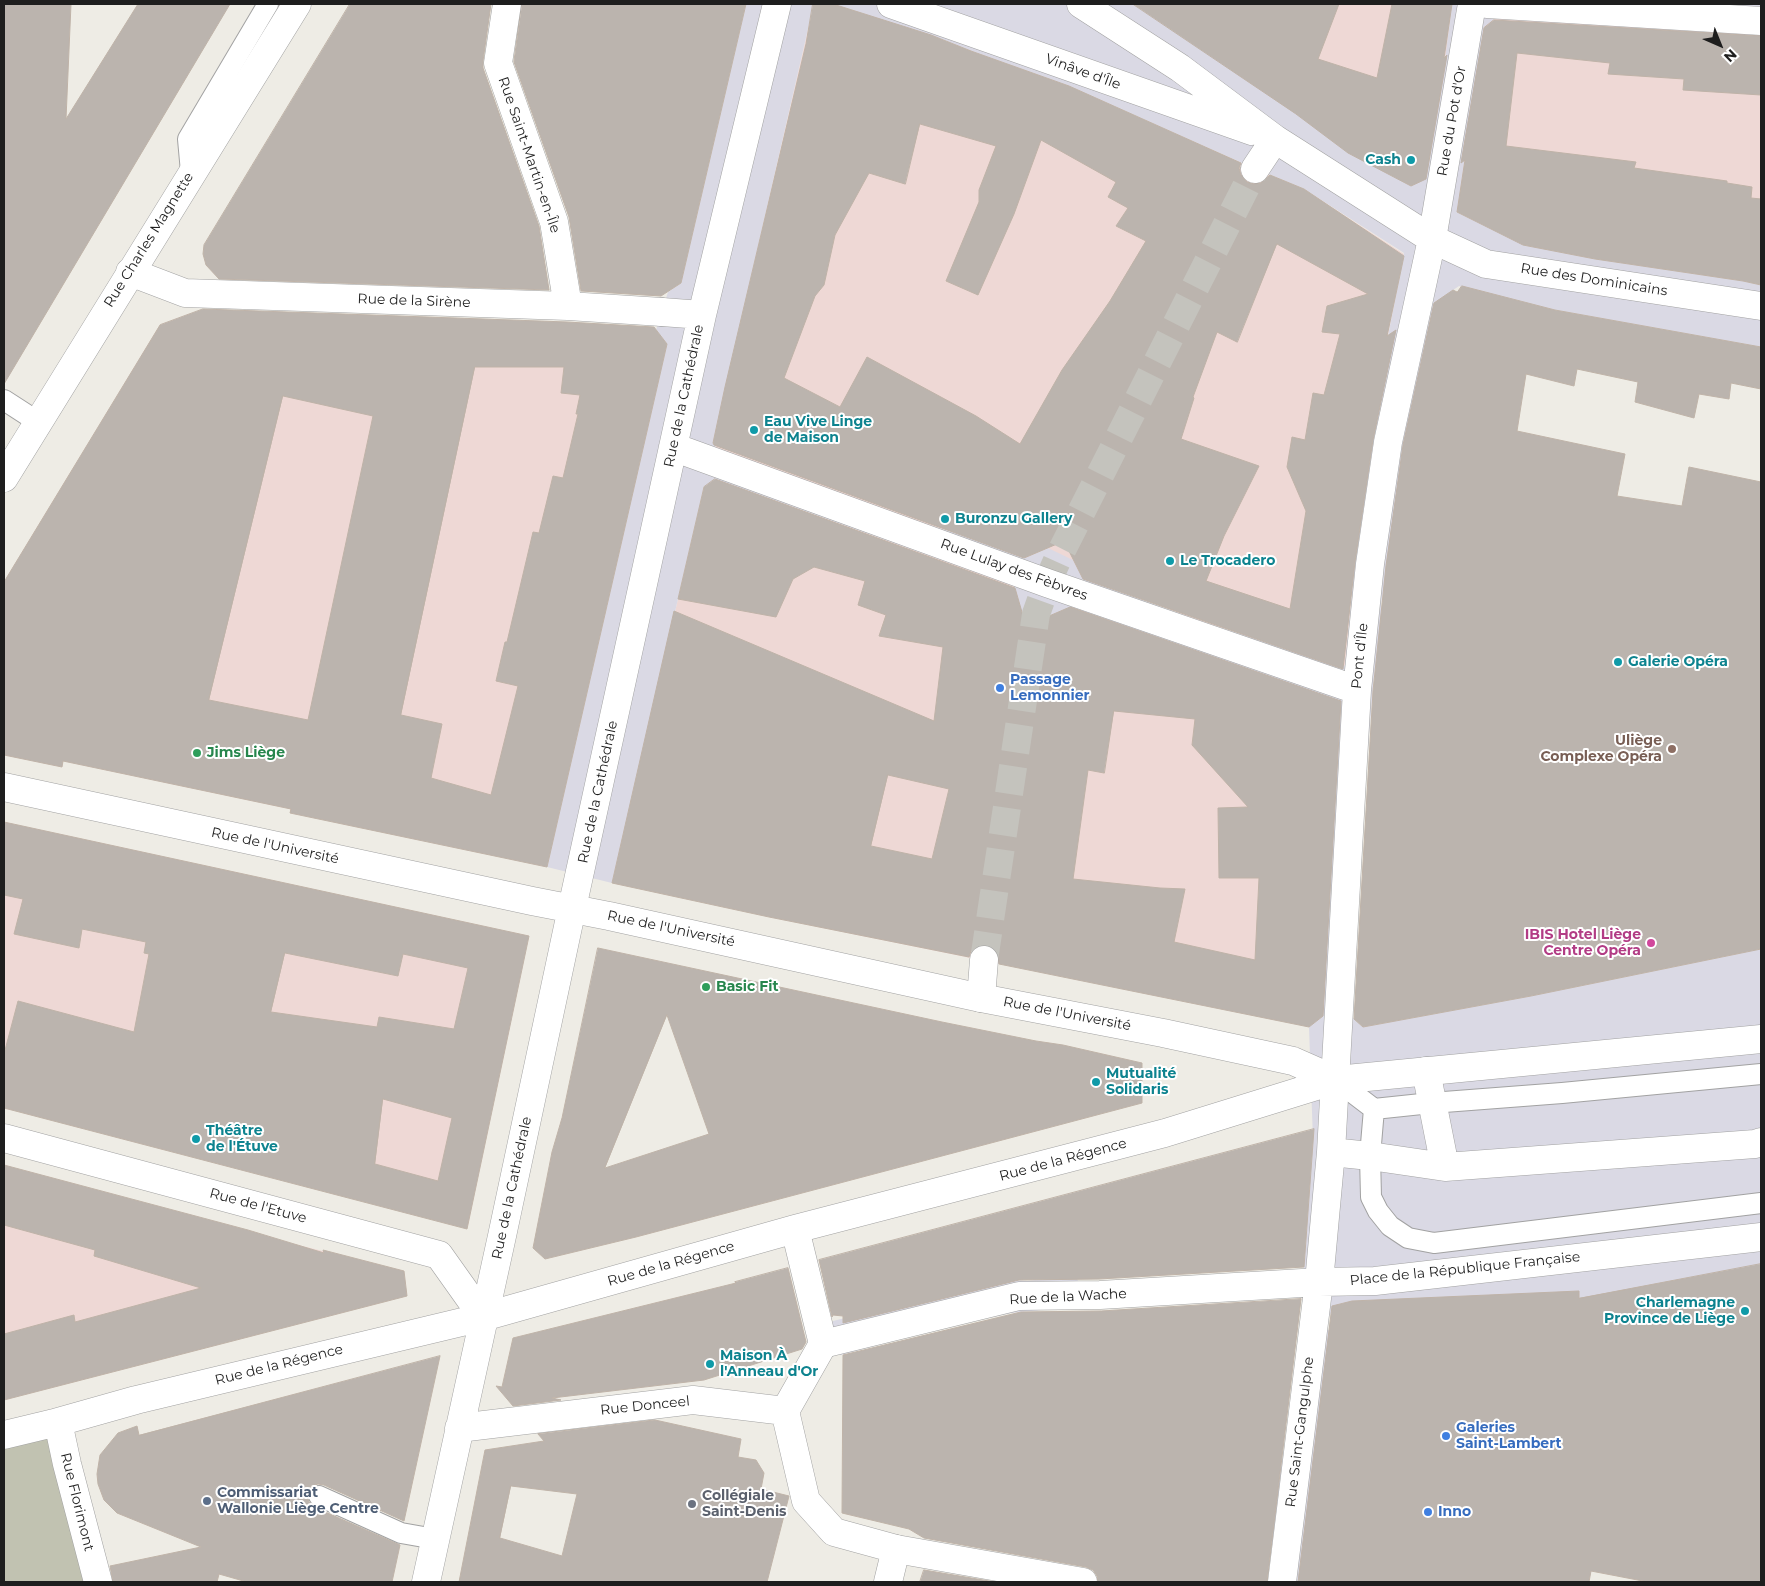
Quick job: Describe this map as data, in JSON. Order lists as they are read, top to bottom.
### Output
{
  "streets": {
    "street": [
      "Vinâve d'Île",
      "Rue du Pot d'Or",
      "Rue Saint-Martin-en-Île",
      "Rue Charles Magnette",
      "Rue des Dominicains",
      "Rue de la Sirène",
      "Rue de la Cathédrale",
      "Rue Lulay des Fèbvres",
      "Pont d'Île",
      "Rue de l'Université",
      "Rue de la Régence",
      "Rue de l'Etuve",
      "Place de la République Française",
      "Rue de la Wache",
      "Rue Donceel",
      "Rue Saint-Gangulphe",
      "Rue Florimont"
    ]
  },
  "crossings": [
    ["Vinâve d'Île", "Rue du Pot d'Or"],
    ["Vinâve d'Île", "Rue des Dominicains"],
    ["Vinâve d'Île", "Pont d'Île"],
    ["Rue du Pot d'Or", "Rue des Dominicains"],
    ["Rue du Pot d'Or", "Pont d'Île"],
    ["Rue Saint-Martin-en-Île", "Rue de la Sirène"],
    ["Rue Charles Magnette", "Rue de la Sirène"],
    ["Rue des Dominicains", "Pont d'Île"],
    ["Rue de la Sirène", "Rue de la Cathédrale"],
    ["Rue de la Cathédrale", "Rue Lulay des Fèbvres"],
    ["Rue de la Cathédrale", "Rue de l'Université"],
    ["Rue de la Cathédrale", "Rue de la Régence"],
    ["Rue de la Cathédrale", "Rue de l'Etuve"],
    ["Rue de la Cathédrale", "Rue Donceel"],
    ["Rue Lulay des Fèbvres", "Pont d'Île"],
    ["Pont d'Île", "Rue de l'Université"],
    ["Pont d'Île", "Rue de la Régence"],
    ["Rue de l'Université", "Rue de la Régence"],
    ["Rue de la Régence", "Rue de l'Etuve"],
    ["Rue de la Régence", "Rue Florimont"],
    ["Place de la République Française", "Rue de la Wache"],
    ["Place de la République Française", "Rue Saint-Gangulphe"],
    ["Rue de la Wache", "Rue Saint-Gangulphe"]
  ],
  "places": [
    "Cash",
    "Eau Vive Linge de Maison",
    "Buronzu Gallery",
    "Le Trocadero",
    "Galerie Opéra",
    "Passage Lemonnier",
    "Uliège Complexe Opéra",
    "Jims Liège",
    "IBIS Hotel Liège Centre Opéra",
    "Basic Fit",
    "Mutualité Solidaris",
    "Théâtre de l'Étuve",
    "Charlemagne Province de Liège",
    "Maison À l'Anneau d'Or",
    "Galeries Saint-Lambert",
    "Commissariat Wallonie Liège Centre",
    "Collégiale Saint-Denis",
    "Inno"
  ],
  "north": "bottom right"
}
